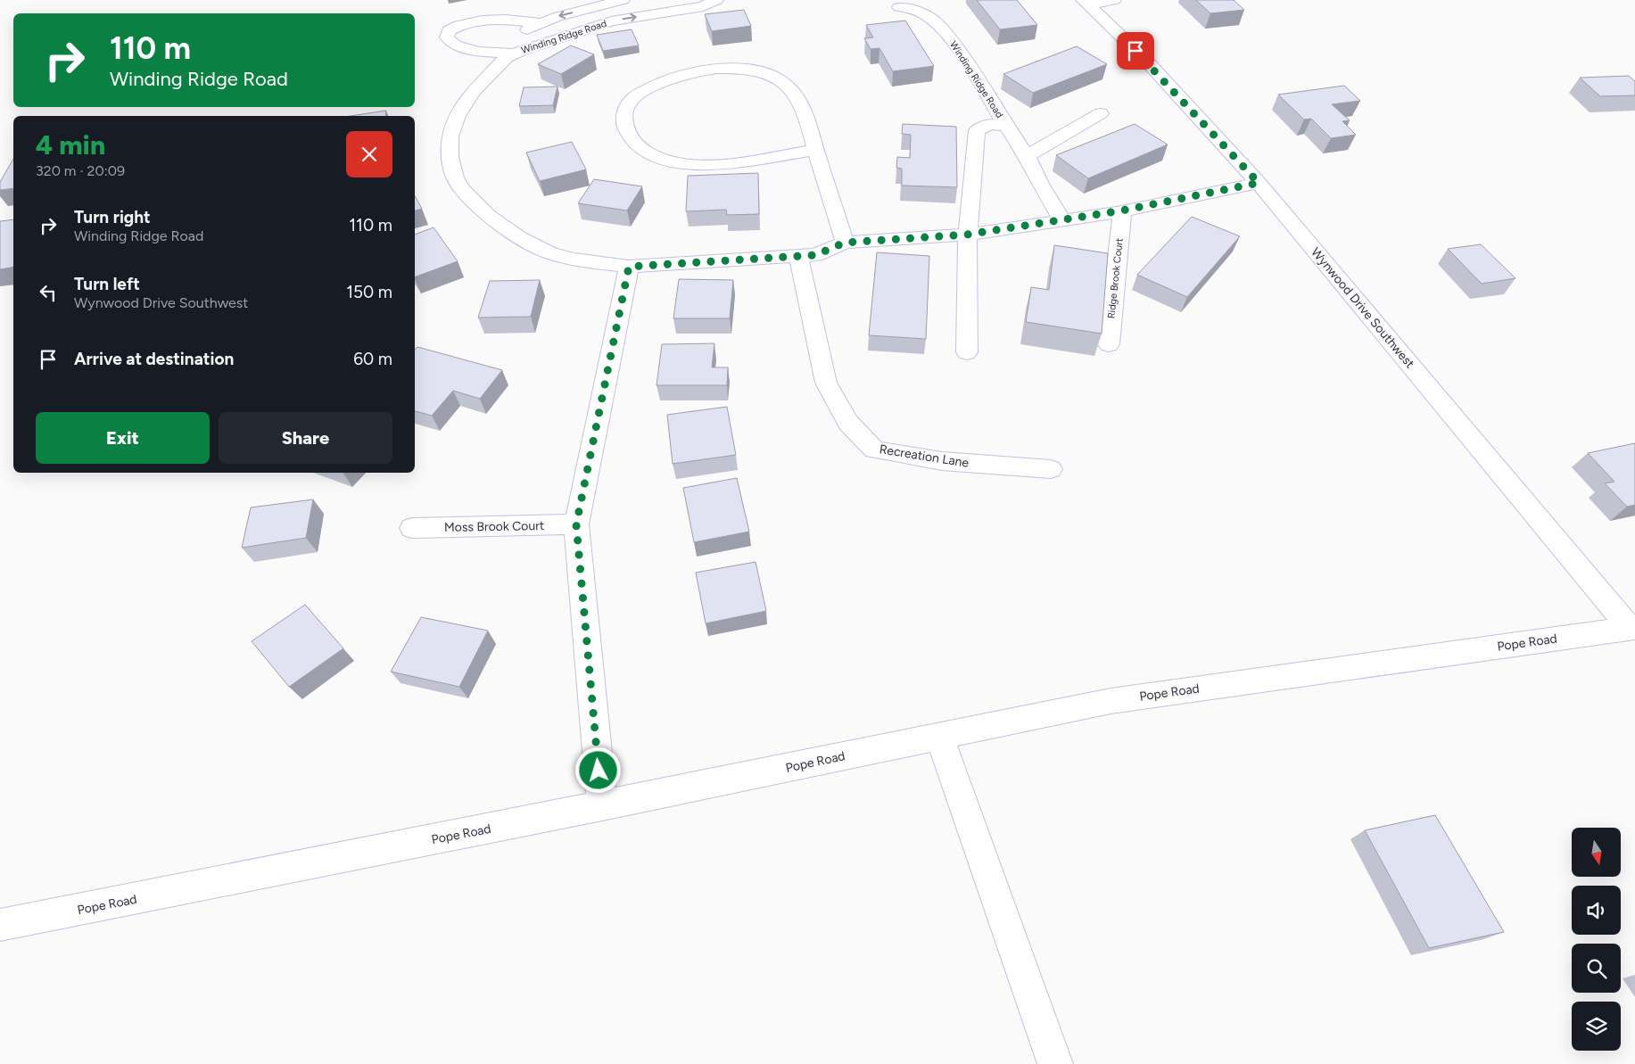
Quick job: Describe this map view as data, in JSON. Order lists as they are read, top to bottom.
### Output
{
  "streets": {
    "street": [
      "Winding Ridge Road",
      "Ridge Brook Court",
      "Wynwood Drive Southwest",
      "Recreation Lane",
      "Moss Brook Court",
      "Pope Road"
    ]
  },
  "crossings": [
    ["Winding Ridge Road", "Ridge Brook Court"],
    ["Winding Ridge Road", "Wynwood Drive Southwest"],
    ["Winding Ridge Road", "Recreation Lane"],
    ["Wynwood Drive Southwest", "Pope Road"]
  ],
  "north": "bottom",
  "page": {
    "turn": ["110 m", "Winding Ridge Road"],
    "heading": ["4 min", "320 m · 20:09"],
    "list": [
      {
        "name": "Turn right",
        "note": "Winding Ridge Road",
        "value": "110 m"
      },
      {
        "name": "Turn left",
        "note": "Wynwood Drive Southwest",
        "value": "150 m"
      },
      {
        "name": "Arrive at destination",
        "value": "60 m"
      }
    ],
    "buttons": ["Exit", "Share"]
  }
}
